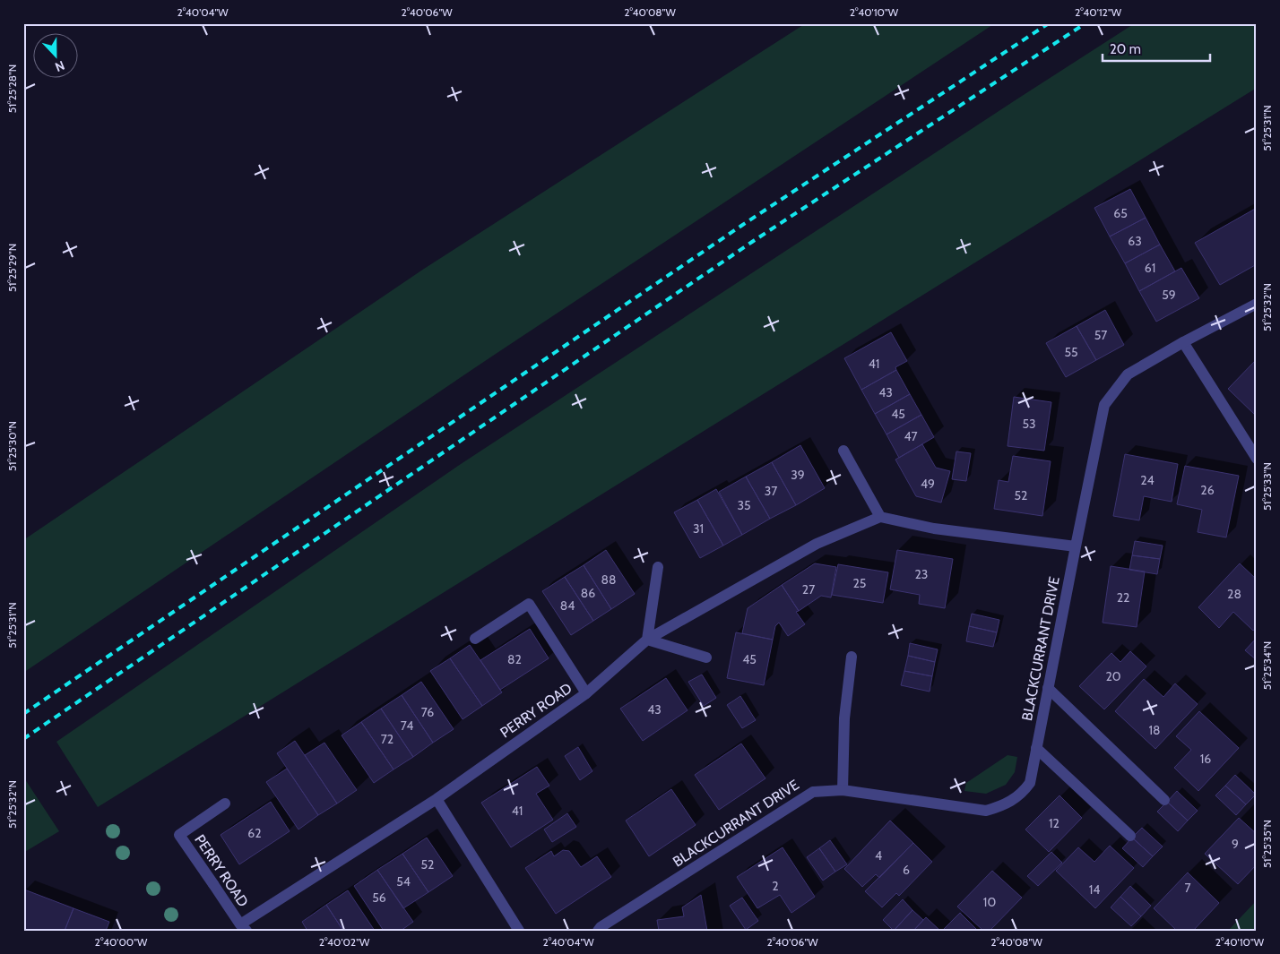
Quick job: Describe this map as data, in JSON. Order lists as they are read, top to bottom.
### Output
{
  "streets": {
    "street": ["BLACKCURRANT DRIVE", "PERRY ROAD"]
  },
  "house_numbers": [
    "65",
    "63",
    "61",
    "59",
    "57",
    "55",
    "41",
    "43",
    "45",
    "53",
    "47",
    "39",
    "24",
    "49",
    "26",
    "37",
    "52",
    "35",
    "31",
    "23",
    "88",
    "25",
    "27",
    "86",
    "28",
    "22",
    "84",
    "82",
    "45",
    "20",
    "43",
    "76",
    "74",
    "18",
    "72",
    "16",
    "41",
    "12",
    "62",
    "9",
    "4",
    "52",
    "6",
    "54",
    "2",
    "7",
    "14",
    "56",
    "10"
  ],
  "scale_bar": "20 m",
  "north": "bottom",
  "coordinates": [
    "2°40'04\"W",
    "2°40'06\"W",
    "2°40'08\"W",
    "2°40'10\"W",
    "2°40'12\"W",
    "51°25'28\"N",
    "51°25'31\"N",
    "51°25'29\"N",
    "51°25'32\"N",
    "51°25'30\"N",
    "51°25'33\"N",
    "51°25'34\"N",
    "51°25'35\"N",
    "2°40'00\"W",
    "2°40'02\"W"
  ]
}
